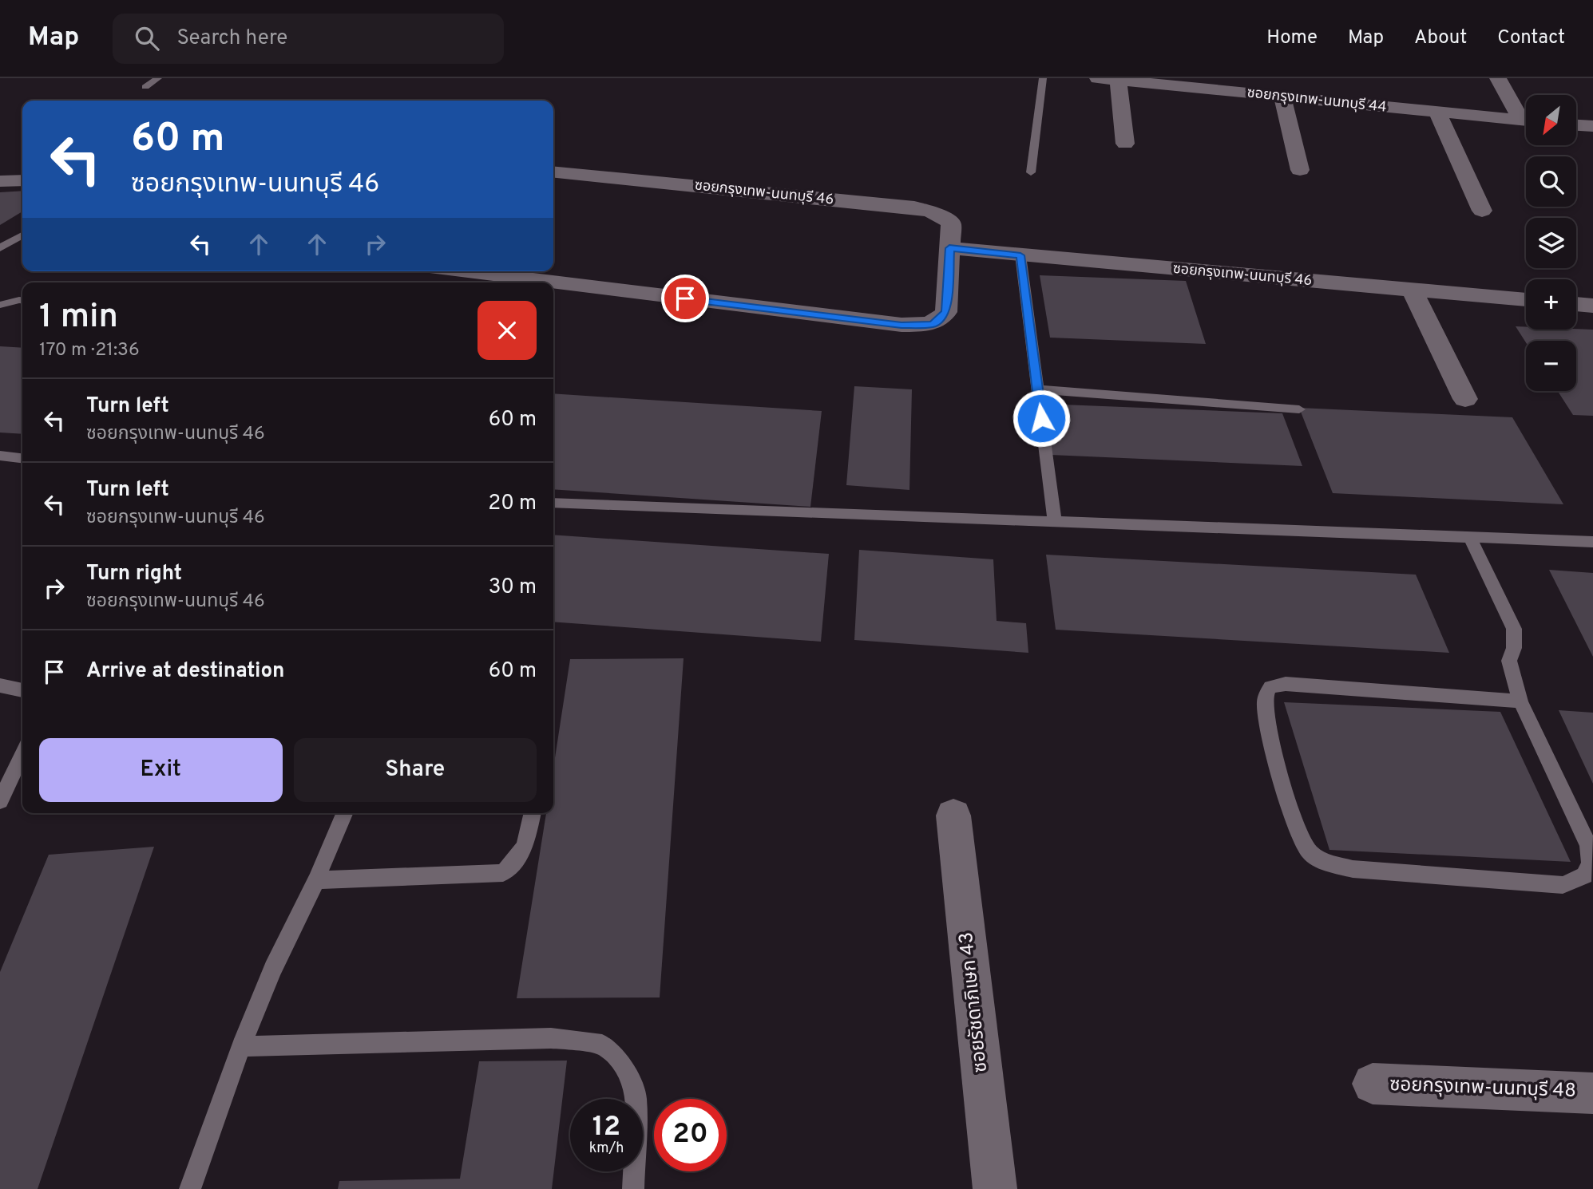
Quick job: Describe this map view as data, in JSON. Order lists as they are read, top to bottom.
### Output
{
  "streets": {
    "street": [
      "ซอยกรุงเทพ-นนทบุรี 44",
      "ซอยกรุงเทพ-นนทบุรี 46",
      "ซอยรัชดาภิเษก 43",
      "ซอยกรุงเทพ-นนทบุรี 48"
    ]
  },
  "north": "bottom left",
  "page": {
    "header": "Map",
    "search": "Search here",
    "nav": [
      "Home",
      "Map",
      "About",
      "Contact"
    ],
    "map_buttons": ["+", "−"],
    "turn": ["60 m", "ซอยกรุงเทพ-นนทบุรี 46"],
    "heading": ["1 min", "170 m · 21:36"],
    "list": [
      {
        "name": "Turn left",
        "note": "ซอยกรุงเทพ-นนทบุรี 46",
        "value": "60 m"
      },
      {
        "name": "Turn left",
        "note": "ซอยกรุงเทพ-นนทบุรี 46",
        "value": "20 m"
      },
      {
        "name": "Turn right",
        "note": "ซอยกรุงเทพ-นนทบุรี 46",
        "value": "30 m"
      },
      {
        "name": "Arrive at destination",
        "value": "60 m"
      }
    ],
    "buttons": ["Exit", "Share"],
    "speed": "12 km/h",
    "limit": "20"
  }
}
